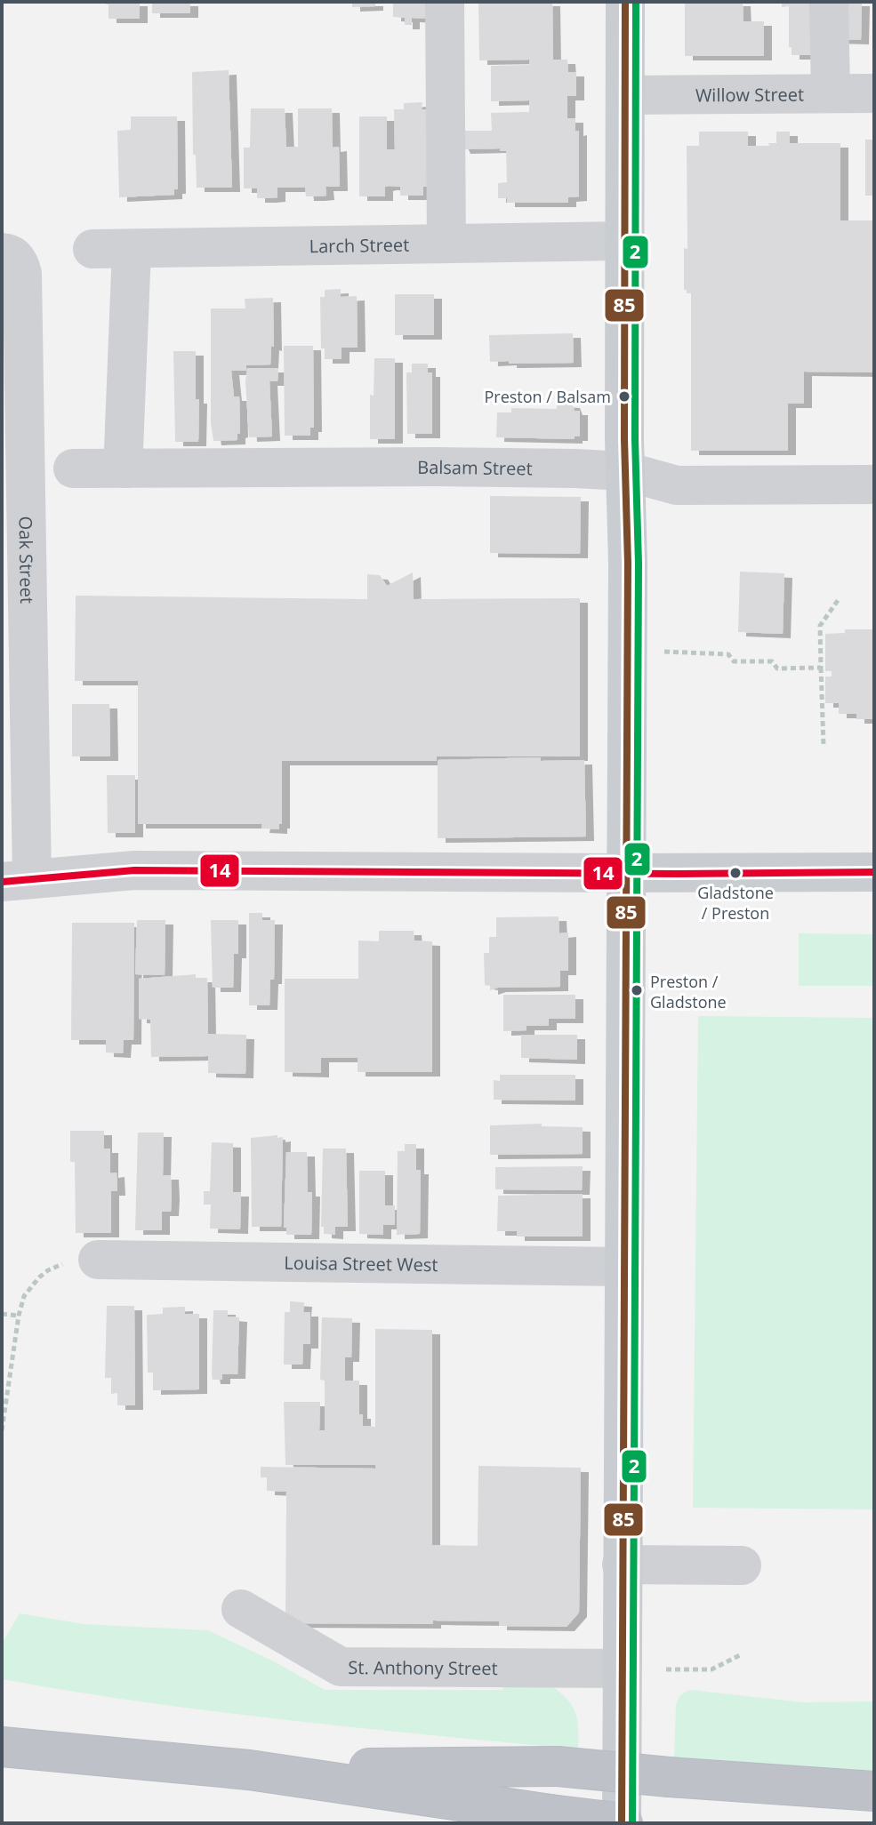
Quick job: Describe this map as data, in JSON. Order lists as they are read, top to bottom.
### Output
{
  "streets": {
    "street": [
      "Willow Street",
      "Larch Street",
      "Balsam Street",
      "Oak Street",
      "Louisa Street West",
      "St. Anthony Street"
    ]
  },
  "places": ["Preston / Balsam", "Gladstone / Preston", "Preston / Gladstone"],
  "lines": ["transit line 85", "transit line 2", "transit line 14"]
}
